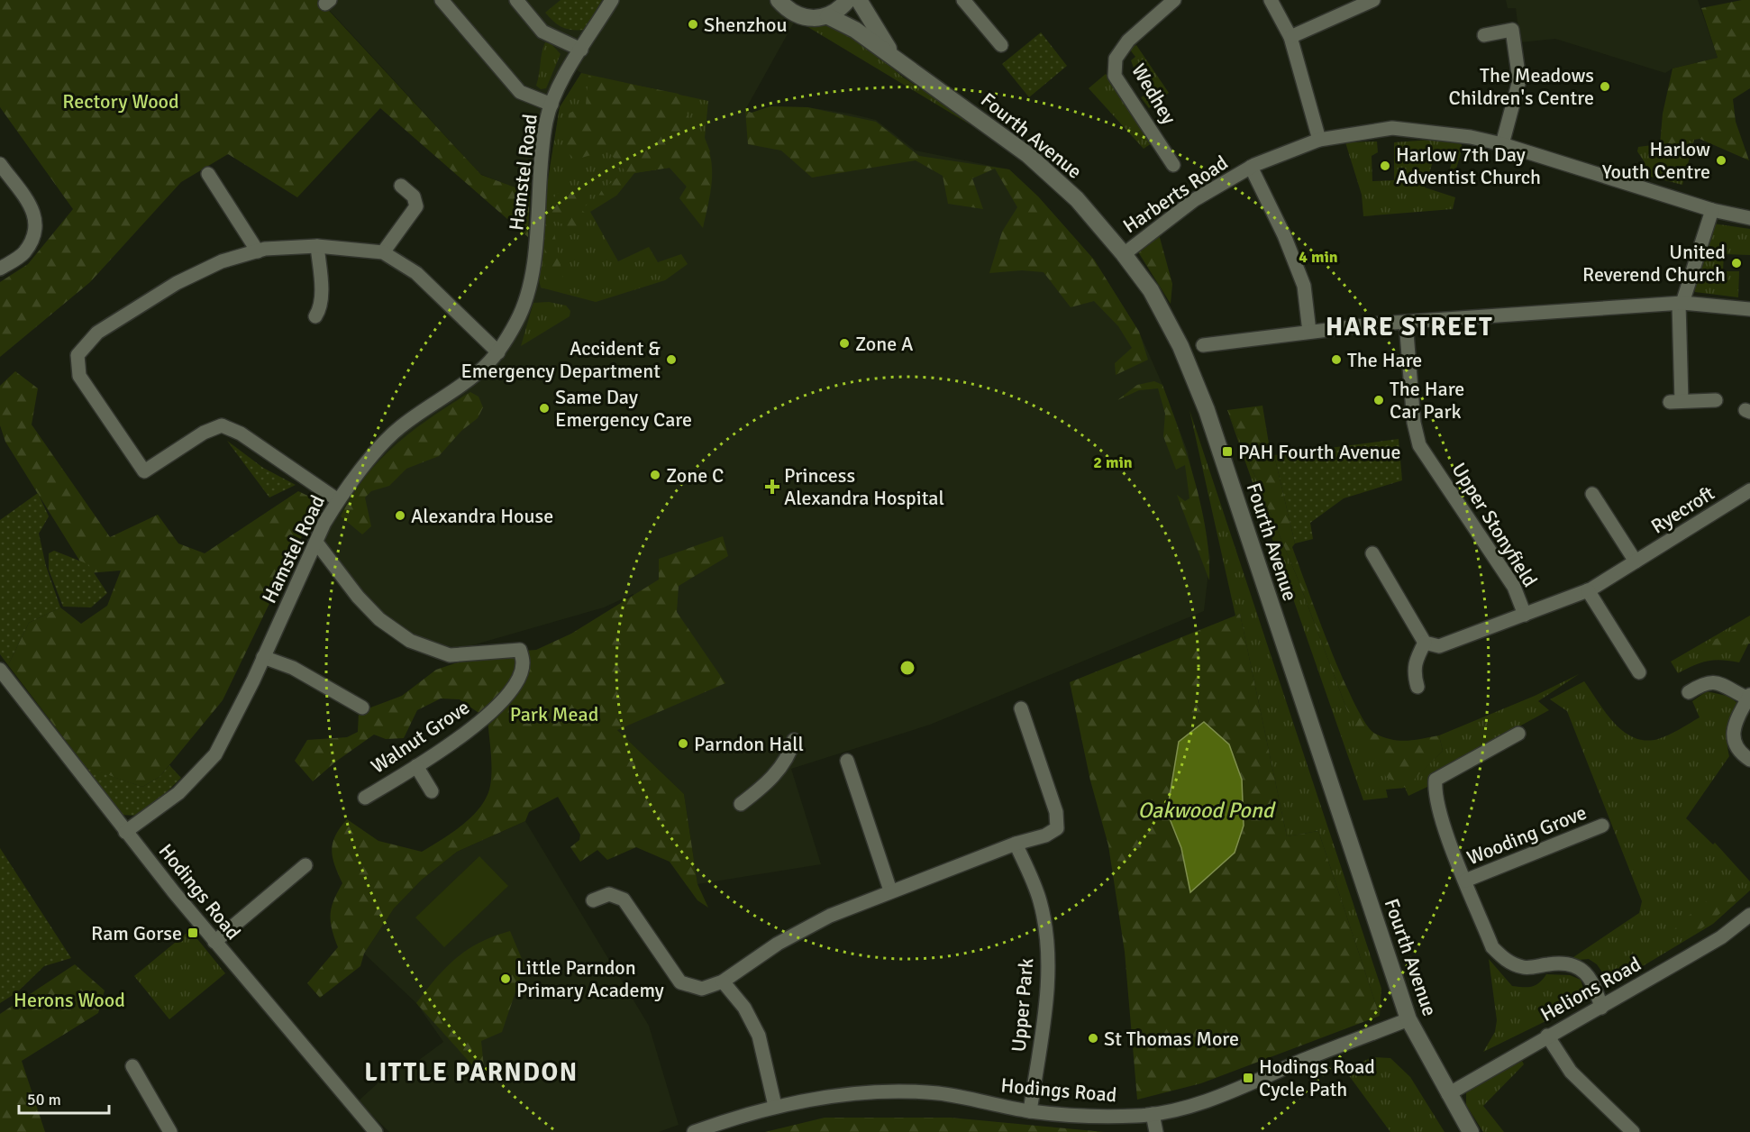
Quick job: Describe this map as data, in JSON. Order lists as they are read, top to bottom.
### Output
{
  "streets": {
    "street": [
      "Wedhey",
      "Fourth Avenue",
      "Hamstel Road",
      "Harberts Road",
      "Ryecroft",
      "Upper Stonyfield",
      "Walnut Grove",
      "Wooding Grove",
      "Hodings Road",
      "Helions Road",
      "Upper Park"
    ]
  },
  "crossings": [
    ["Fourth Avenue", "Harberts Road"],
    ["Fourth Avenue", "Hodings Road"],
    ["Fourth Avenue", "Helions Road"],
    ["Hamstel Road", "Walnut Grove"],
    ["Hamstel Road", "Hodings Road"],
    ["Ryecroft", "Upper Stonyfield"],
    ["Wooding Grove", "Helions Road"],
    ["Hodings Road", "Upper Park"]
  ],
  "districts": ["HARE STREET", "LITTLE PARNDON"],
  "water": ["Oakwood Pond"],
  "parks": ["Rectory Wood", "Park Mead", "Herons Wood"],
  "places": {
    "other": [
      "Shenzhou",
      "The Meadows Children's Centre",
      "Harlow Youth Centre",
      "Harlow 7th Day Adventist Church",
      "United Reverend Church",
      "Zone A",
      "Accident & Emergency Department",
      "The Hare",
      "The Hare Car Park",
      "Same Day Emergency Care",
      "Zone C",
      "Alexandra House",
      "Parndon Hall",
      "Little Parndon Primary Academy",
      "St Thomas More"
    ],
    "transit": ["PAH Fourth Avenue", "Ram Gorse", "Hodings Road Cycle Path"],
    "health": ["Princess Alexandra Hospital"]
  },
  "scale_bar": "50 m",
  "rings": ["4 min", "2 min"]
}
